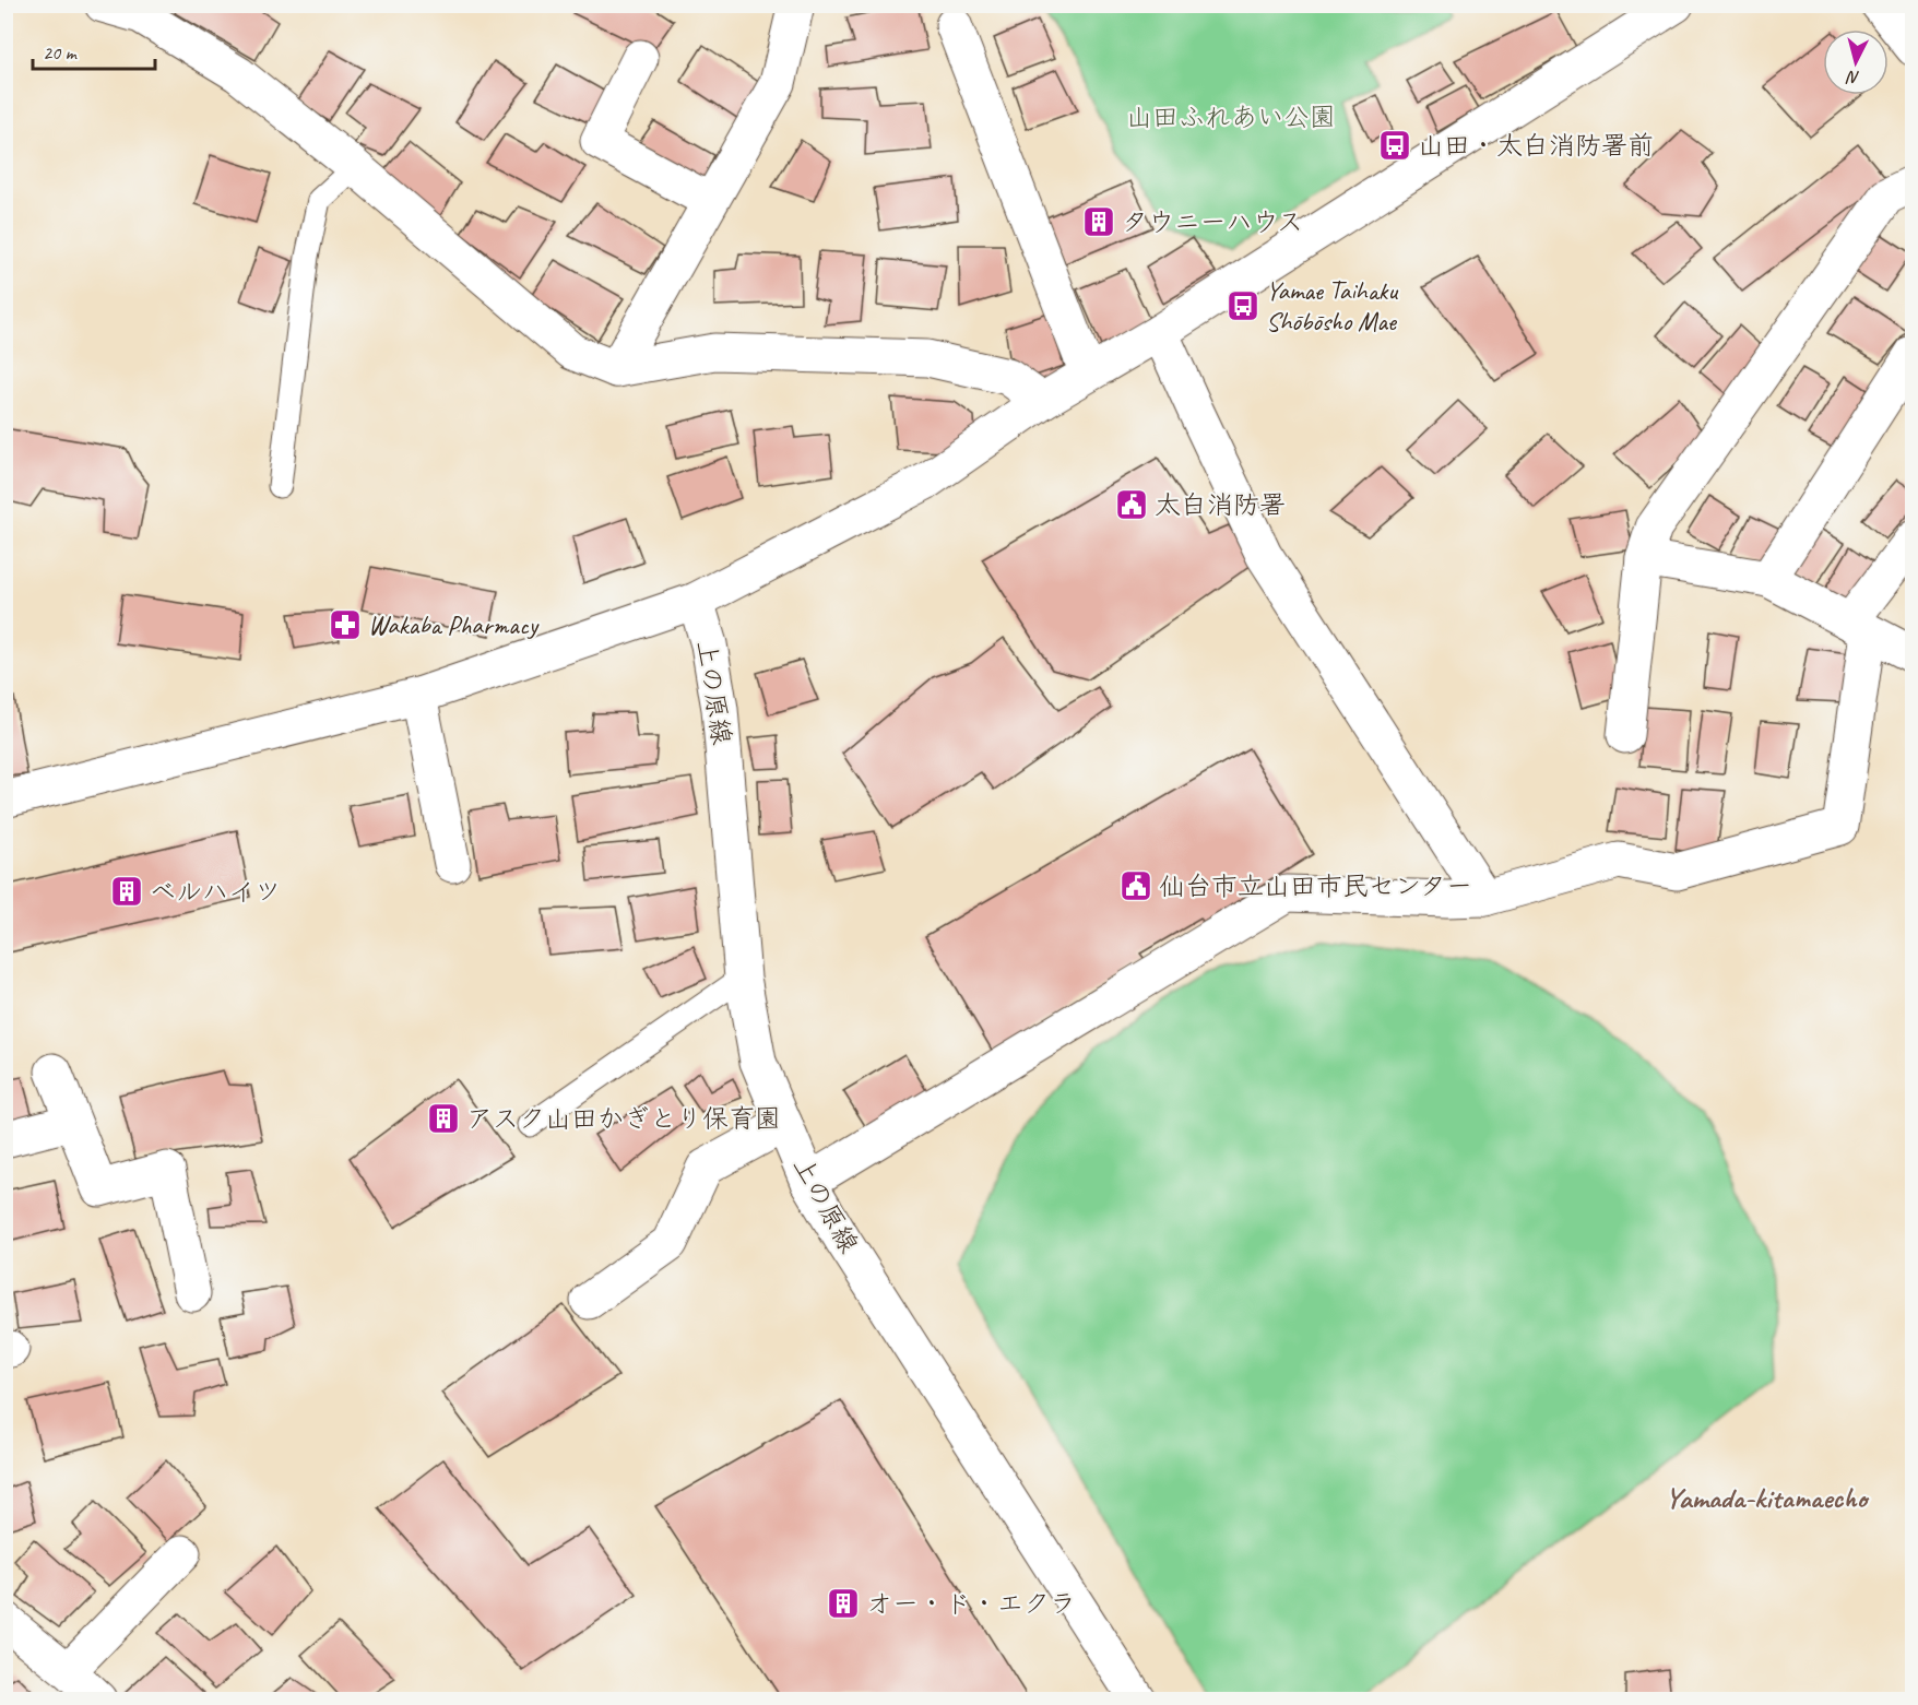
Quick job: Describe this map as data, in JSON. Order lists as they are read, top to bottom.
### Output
{
  "streets": {
    "street": ["上の原線"]
  },
  "districts": ["Yamada-kitamaecho"],
  "parks": ["山田ふれあい公園"],
  "places": {
    "bus stop": ["山田・太白消防署前", "Yamae Taihaku Shōbōsho Mae"],
    "building": [
      "タウニーハウス",
      "ベルハイツ",
      "アスク山田かぎとり保育園",
      "オー・ド・エクラ"
    ],
    "public building": ["太白消防署", "仙台市立山田市民センター"],
    "pharmacy": ["Wakaba Pharmacy"]
  },
  "scale_bar": "20 m",
  "north": "bottom"
}
